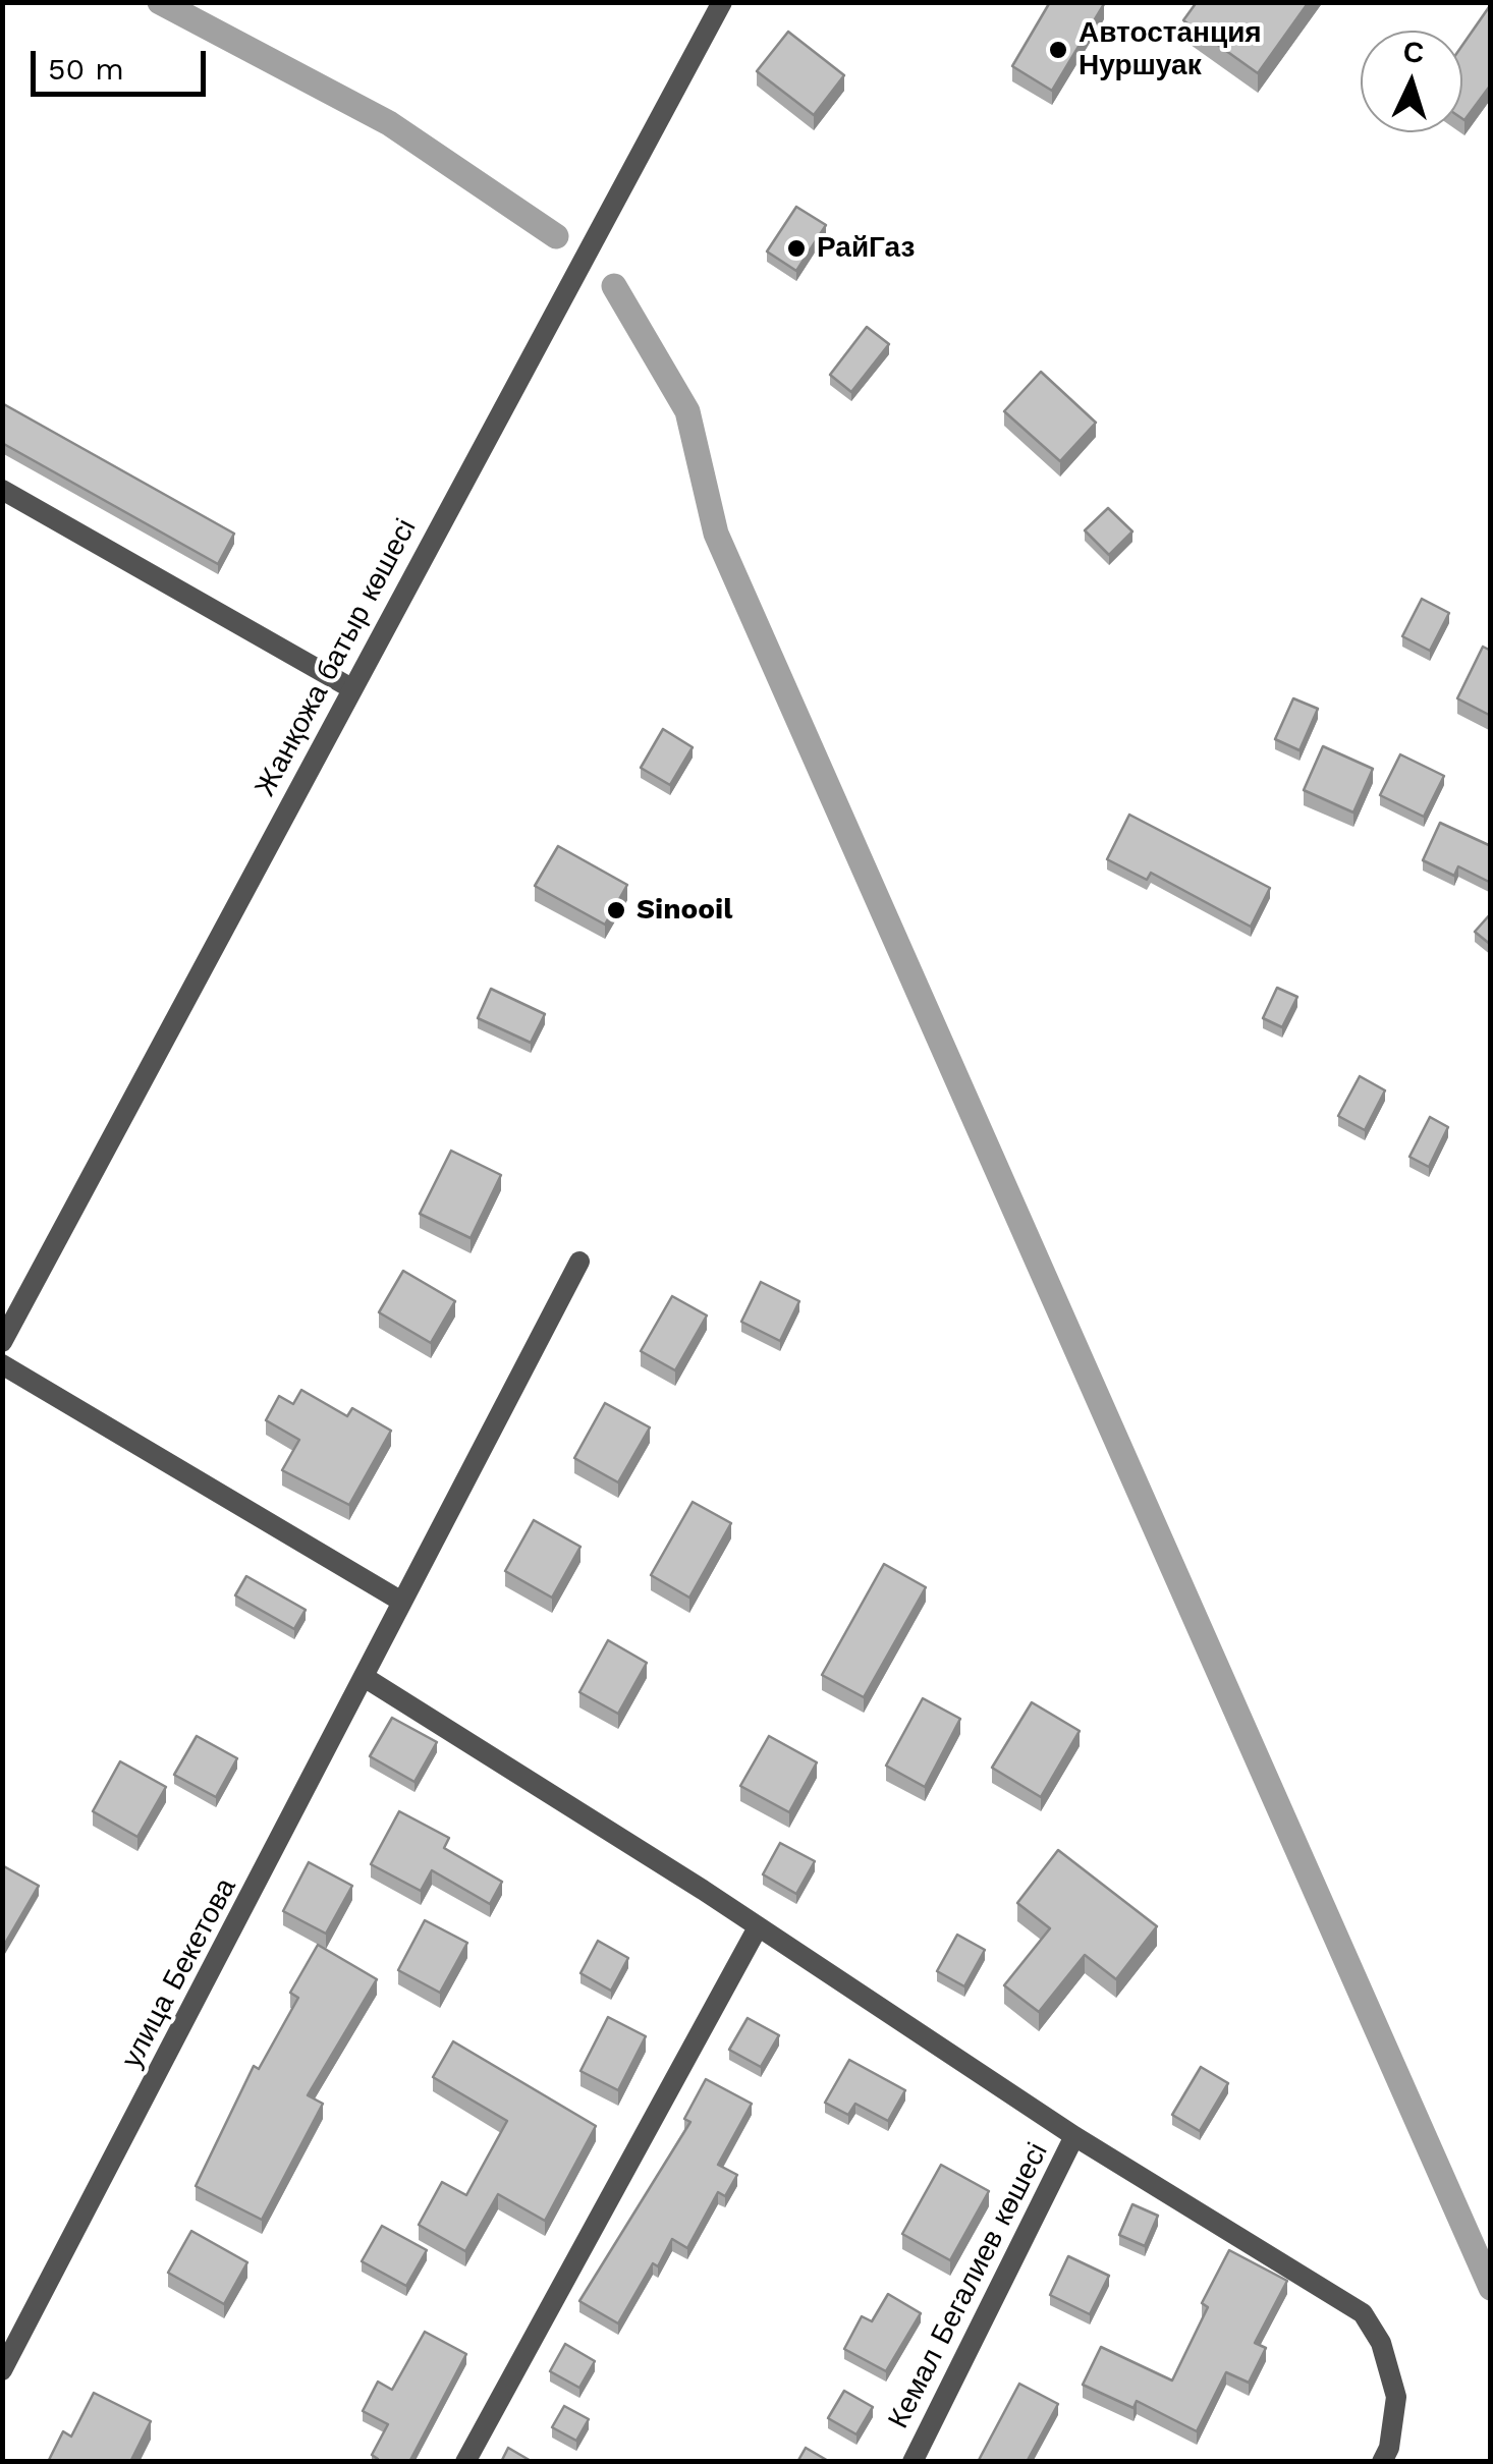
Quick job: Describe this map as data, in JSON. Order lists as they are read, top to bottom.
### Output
{
  "streets": {
    "street": ["Жанқожа батыр көшесі", "улица Бекетова", "Кемал Бегалиев көшесі"]
  },
  "places": ["Автостанция Нуршуак", "РайГаз", "Sinooil"],
  "scale_bar": "50 m",
  "north": "top"
}
